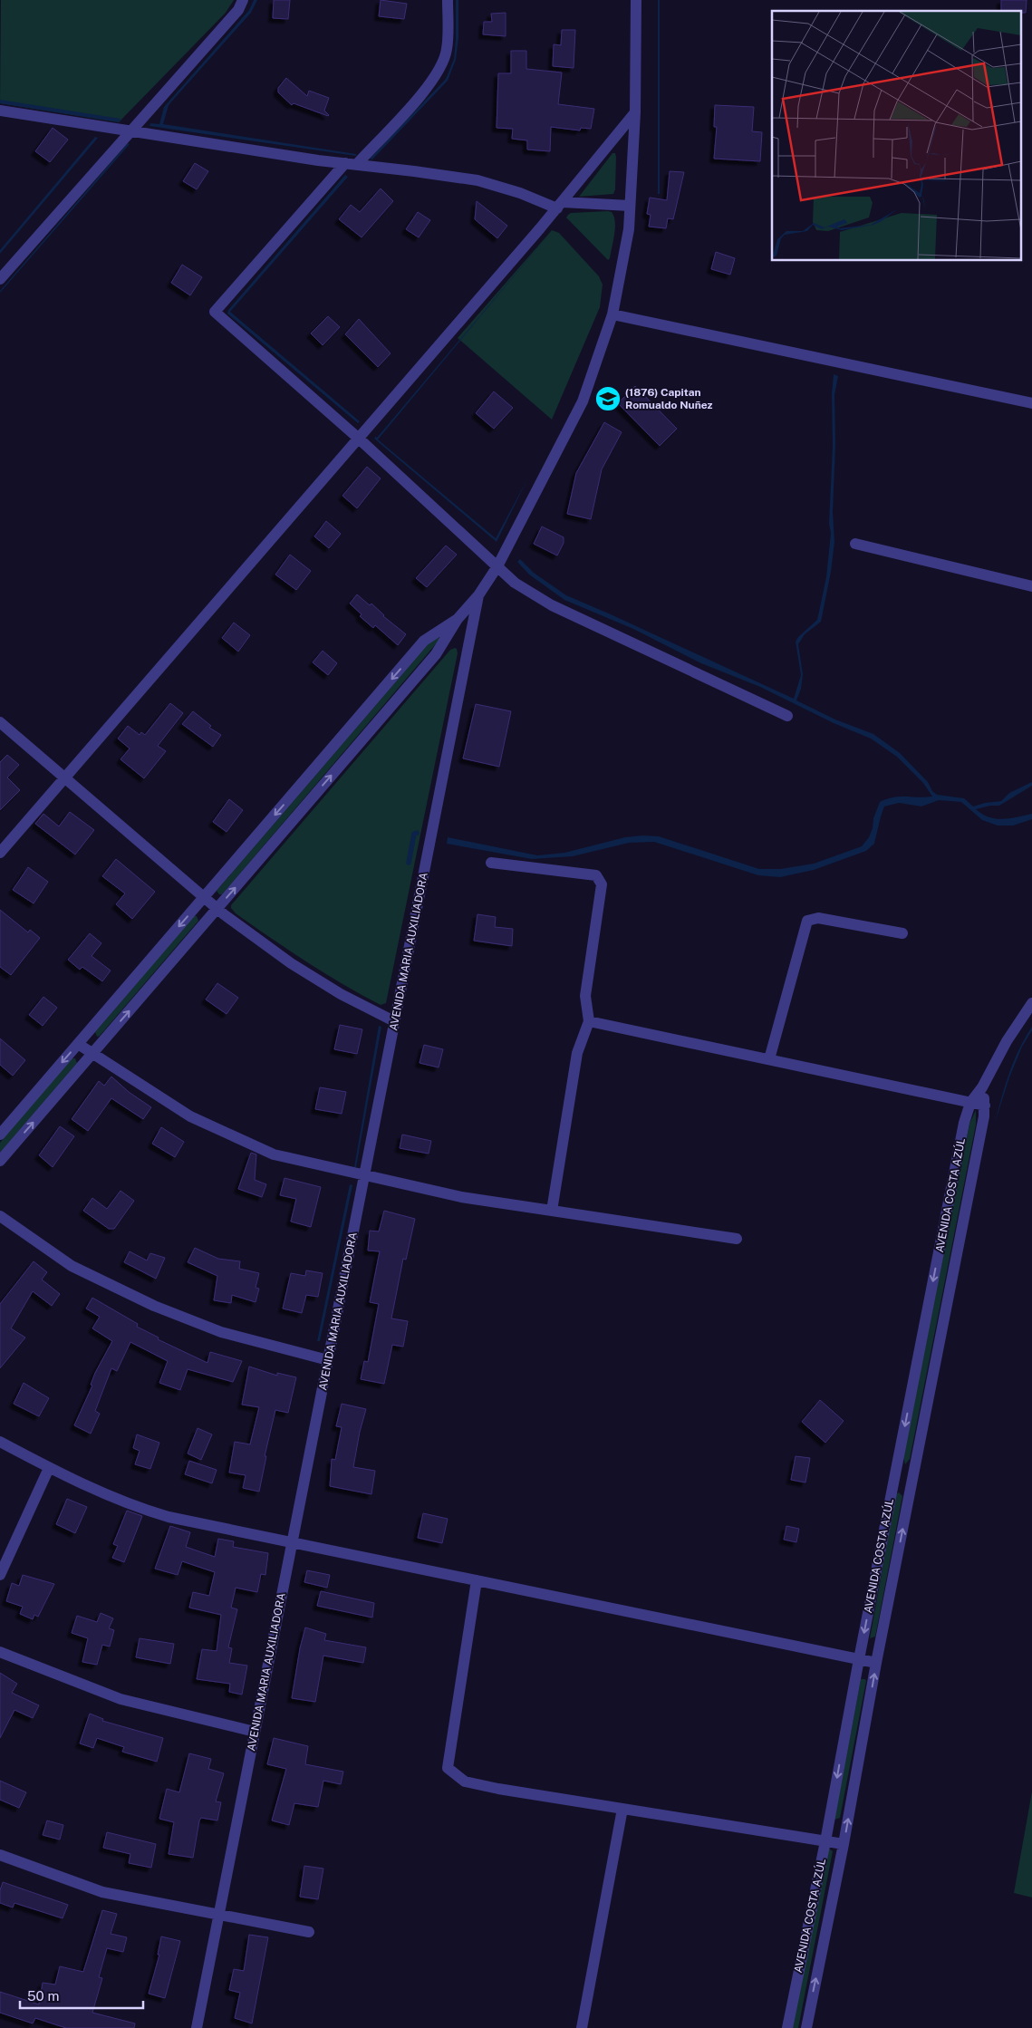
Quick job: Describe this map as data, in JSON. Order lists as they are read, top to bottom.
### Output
{
  "streets": {
    "street": ["AVENIDA MARIA AUXILIADORA", "AVENIDA COSTA AZÚL"]
  },
  "places": {
    "school or university": ["(1876) Capitan Romualdo Nuñez"]
  },
  "scale_bar": "50 m"
}
